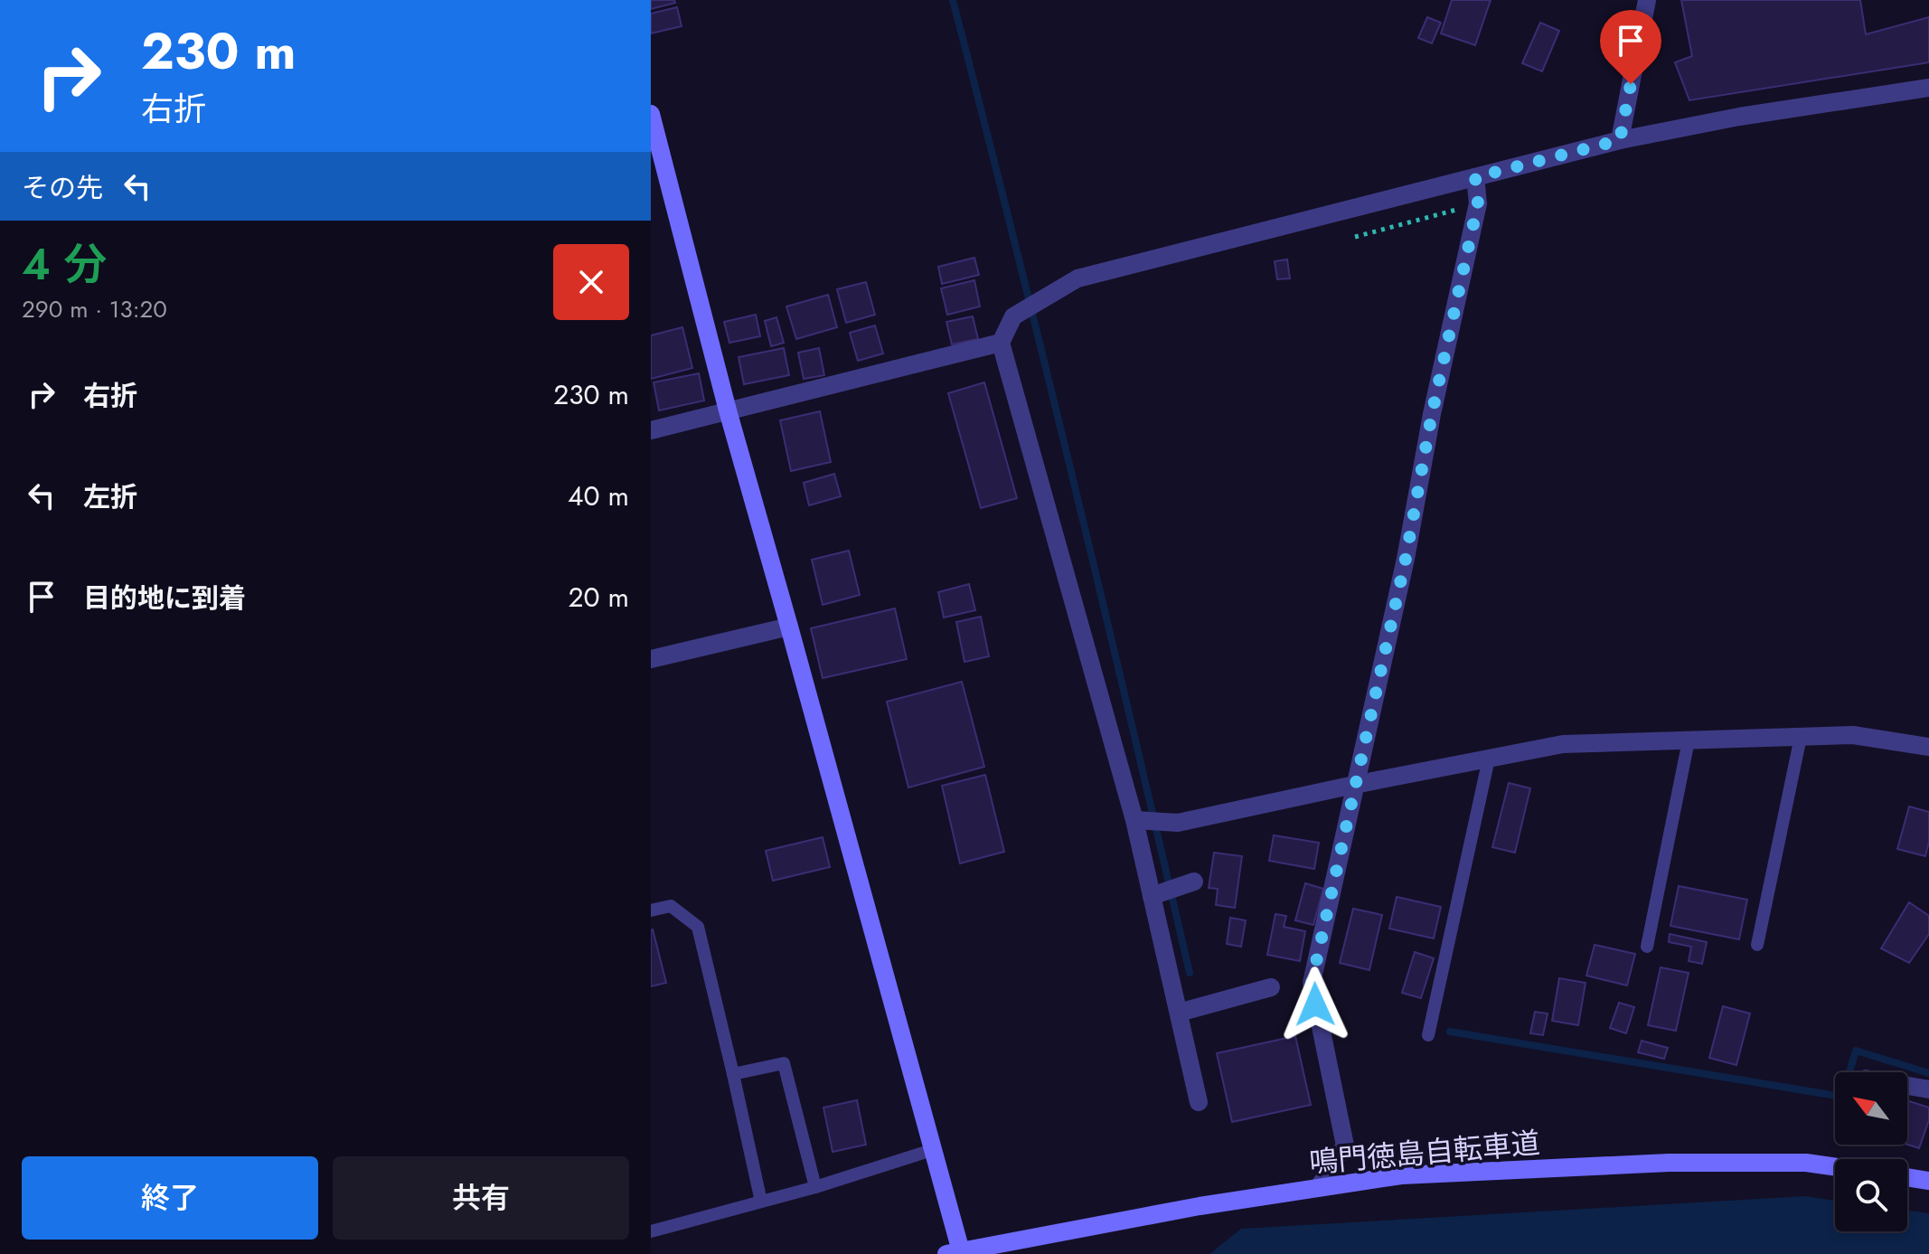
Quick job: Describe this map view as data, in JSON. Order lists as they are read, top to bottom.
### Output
{
  "streets": {
    "street": ["鳴門徳島自転車道"]
  },
  "north": "top left",
  "page": {
    "turn": ["230 m", "右折"],
    "then": "その先",
    "heading": ["4 分", "290 m · 13:20"],
    "list": [
      {
        "name": "右折",
        "value": "230 m"
      },
      {
        "name": "左折",
        "value": "40 m"
      },
      {
        "name": "目的地に到着",
        "value": "20 m"
      }
    ],
    "buttons": ["終了", "共有"]
  }
}
